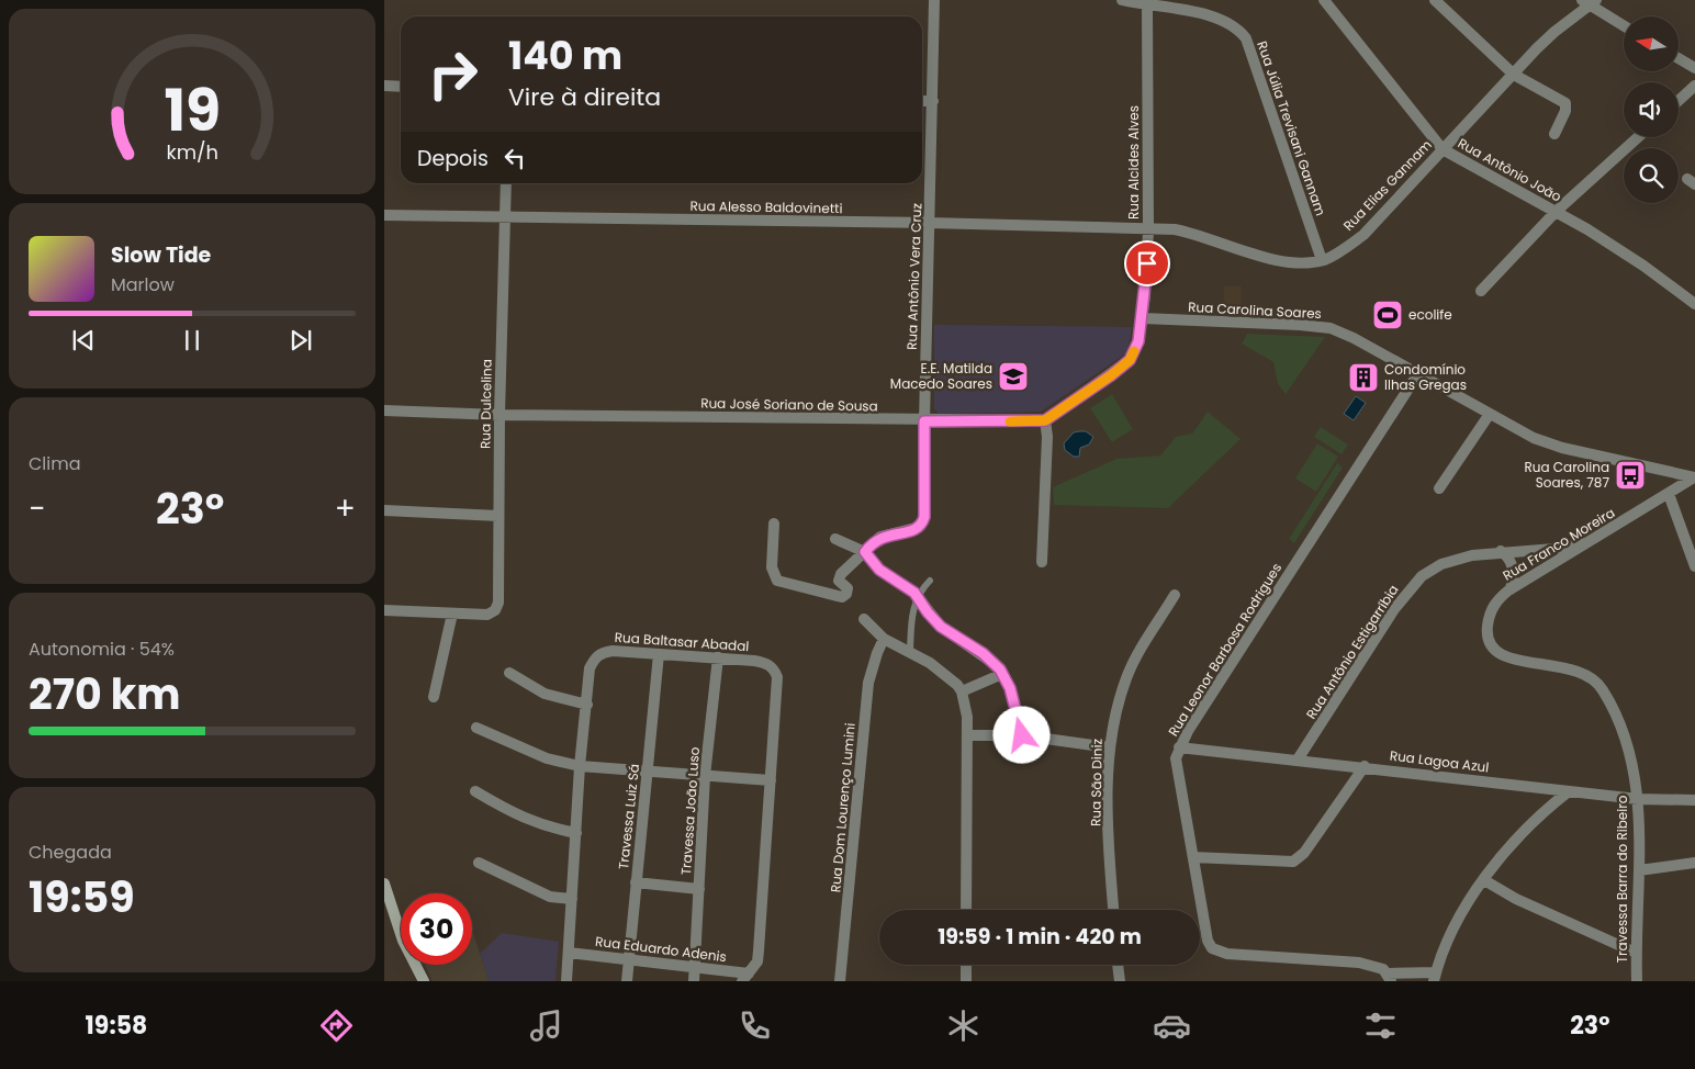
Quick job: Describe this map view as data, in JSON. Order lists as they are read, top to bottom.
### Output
{
  "streets": {
    "street": [
      "Rua Júlia Trevisani Gannam",
      "Rua Alcides Alves",
      "Rua Antônio João",
      "Rua Elias Gannam",
      "Rua Alesso Baldovinetti",
      "Rua Antônio Vera Cruz",
      "Rua Carolina Soares",
      "Rua Dulcelina",
      "Rua José Soriano de Sousa",
      "Rua Franco Moreira",
      "Rua Baltasar Abadal",
      "Rua Leonor Barbosa Rodrigues",
      "Rua Antônio Estigarríbia",
      "Rua Lagoa Azul",
      "Rua São Diniz",
      "Rua Dom Lourenço Lumini",
      "Travessa João Luso",
      "Travessa Luiz Sá",
      "Travessa Barra do Ribeiro",
      "Rua Eduardo Adenis"
    ]
  },
  "crossings": [
    ["Rua Júlia Trevisani Gannam", "Rua Alcides Alves"],
    ["Rua Júlia Trevisani Gannam", "Rua Elias Gannam"],
    ["Rua Alcides Alves", "Rua Elias Gannam"],
    ["Rua Alcides Alves", "Rua Alesso Baldovinetti"],
    ["Rua Alcides Alves", "Rua Carolina Soares"],
    ["Rua Antônio João", "Rua Elias Gannam"],
    ["Rua Elias Gannam", "Rua Alesso Baldovinetti"],
    ["Rua Alesso Baldovinetti", "Rua Antônio Vera Cruz"],
    ["Rua Alesso Baldovinetti", "Rua Dulcelina"],
    ["Rua Antônio Vera Cruz", "Rua José Soriano de Sousa"],
    ["Rua Carolina Soares", "Rua Franco Moreira"],
    ["Rua Carolina Soares", "Rua Leonor Barbosa Rodrigues"],
    ["Rua Dulcelina", "Rua José Soriano de Sousa"],
    ["Rua Franco Moreira", "Rua Antônio Estigarríbia"],
    ["Rua Franco Moreira", "Travessa Barra do Ribeiro"],
    ["Rua Baltasar Abadal", "Travessa João Luso"],
    ["Rua Baltasar Abadal", "Travessa Luiz Sá"],
    ["Rua Baltasar Abadal", "Rua Eduardo Adenis"],
    ["Rua Leonor Barbosa Rodrigues", "Rua Lagoa Azul"],
    ["Rua Antônio Estigarríbia", "Rua Lagoa Azul"],
    ["Rua Lagoa Azul", "Travessa Barra do Ribeiro"],
    ["Travessa João Luso", "Rua Eduardo Adenis"],
    ["Travessa Luiz Sá", "Rua Eduardo Adenis"]
  ],
  "places": {
    "sports": ["ecolife"],
    "school or university": ["E.E. Matilda Macedo Soares"],
    "building": ["Condomínio Ilhas Gregas"],
    "bus stop": ["Rua Carolina Soares, 787"]
  },
  "north": "left",
  "page": {
    "turn": ["140 m", "Vire à direita"],
    "then": "Depois",
    "song": ["Slow Tide", "Marlow"],
    "tile": [
      "Clima",
      ["Autonomia · 54%", "270 km"],
      ["Chegada", "19:59"]
    ],
    "heat": ["−", "23°", "+"],
    "limit": "30",
    "trip": "19:59 · 1 min · 420 m",
    "tabs": ["19:58", "23°"],
    "gauge": ["19", "km/h"]
  }
}
